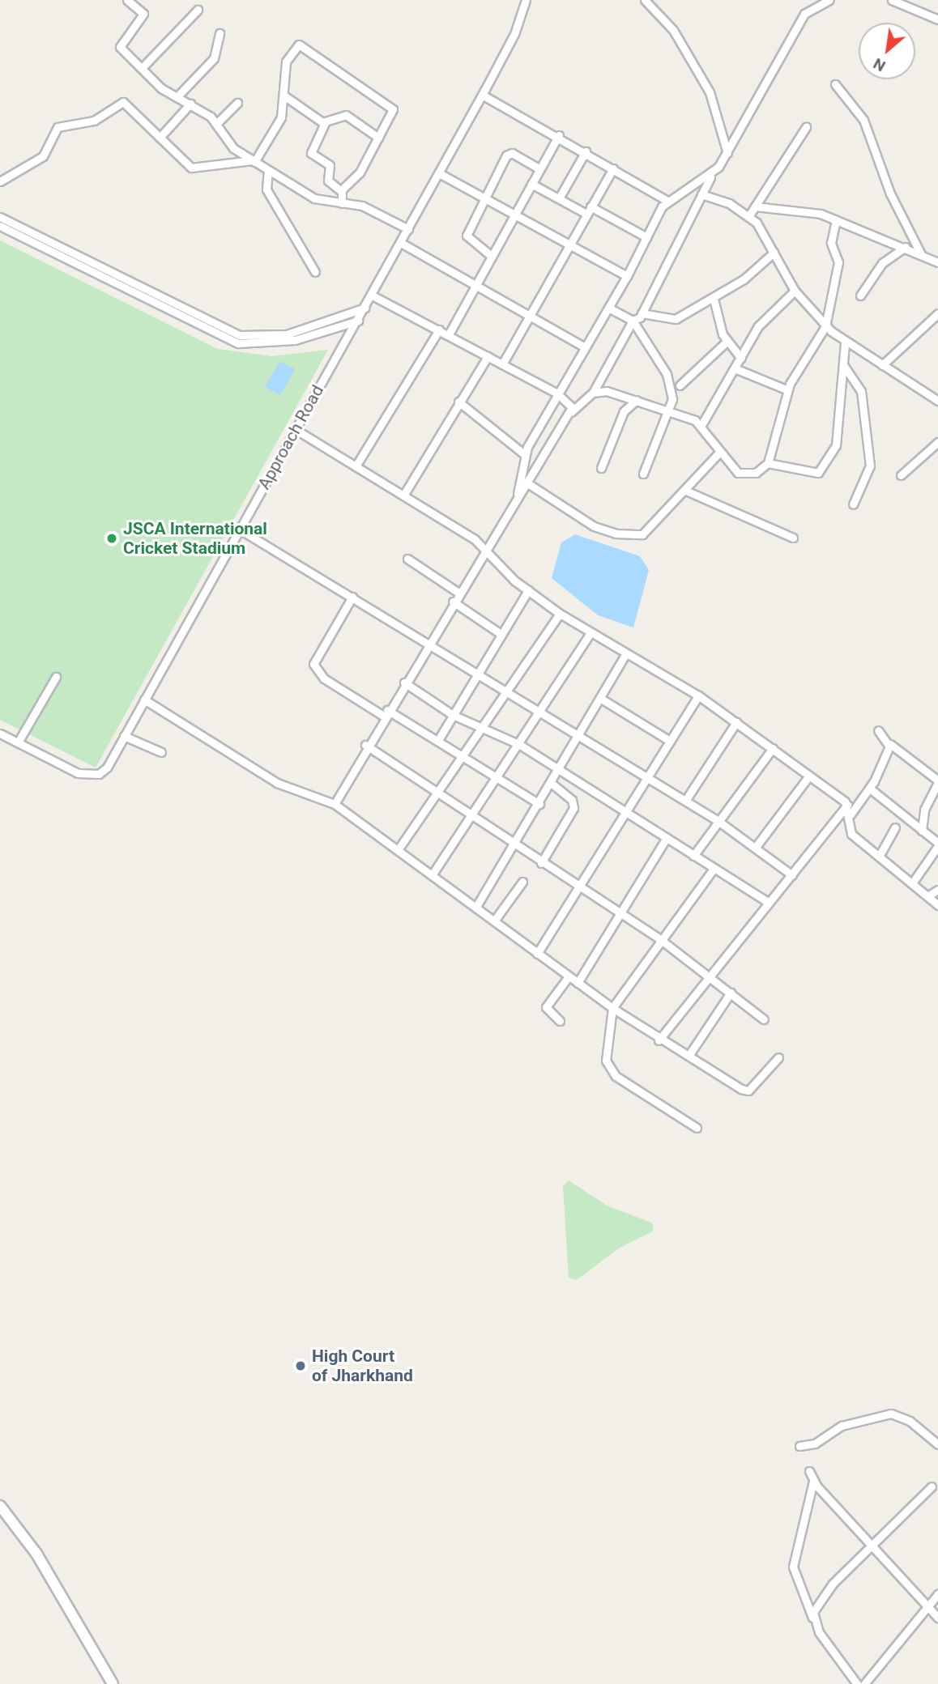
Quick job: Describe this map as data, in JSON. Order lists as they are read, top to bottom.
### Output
{
  "streets": {
    "street": ["Approach Road"]
  },
  "places": ["JSCA International Cricket Stadium", "High Court of Jharkhand"],
  "north": "bottom left"
}
